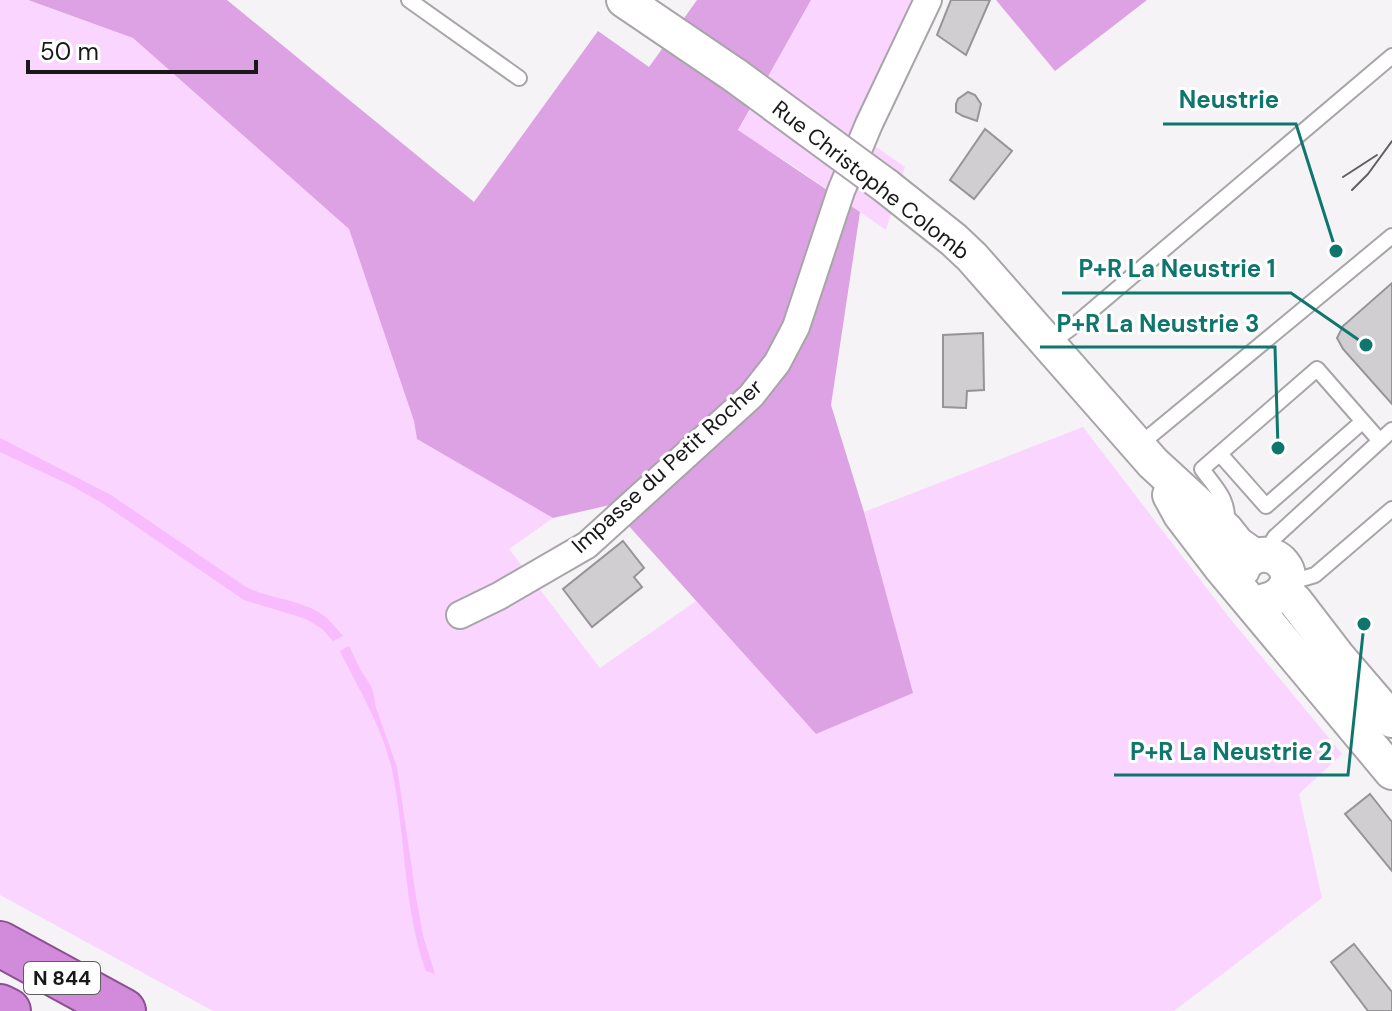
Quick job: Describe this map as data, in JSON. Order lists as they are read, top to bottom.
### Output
{
  "streets": {
    "highway": ["N 844"],
    "street": ["Rue Christophe Colomb", "Impasse du Petit Rocher"]
  },
  "places": [
    "Neustrie",
    "P+R La Neustrie 1",
    "P+R La Neustrie 3",
    "P+R La Neustrie 2"
  ],
  "scale_bar": "50 m"
}
